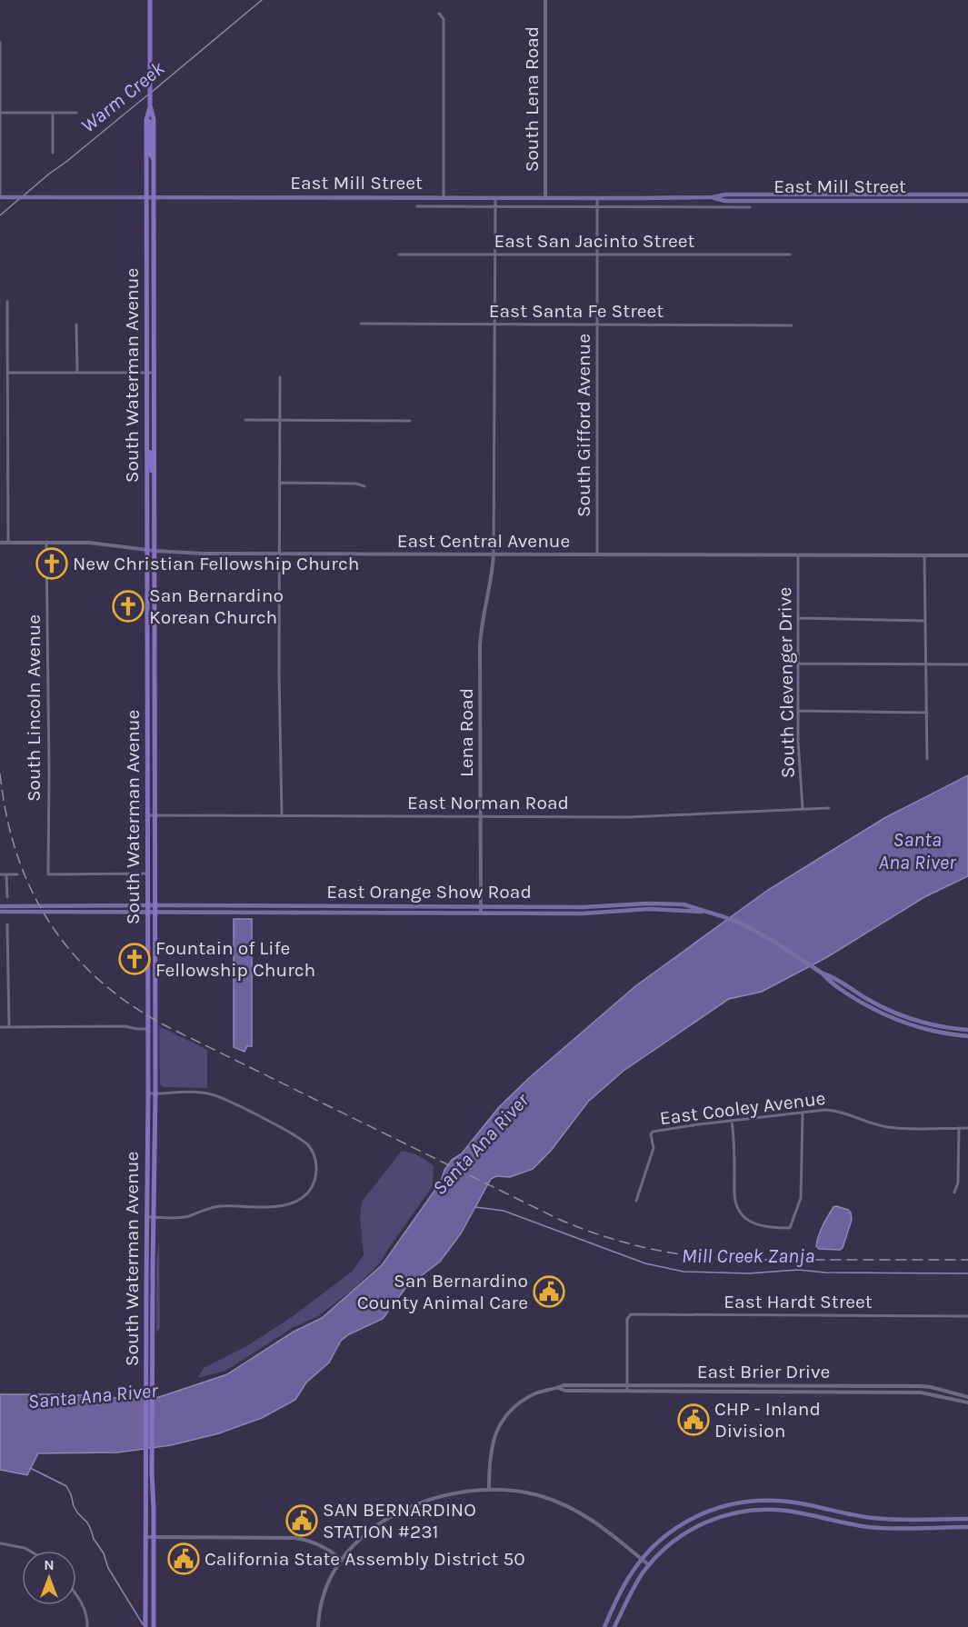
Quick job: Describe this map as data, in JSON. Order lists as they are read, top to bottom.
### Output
{
  "streets": {
    "main road": ["East Mill Street", "South Waterman Avenue", "East Orange Show Road"],
    "street": [
      "South Lena Road",
      "East San Jacinto Street",
      "East Santa Fe Street",
      "South Gifford Avenue",
      "East Central Avenue",
      "South Clevenger Drive",
      "South Lincoln Avenue",
      "Lena Road",
      "East Norman Road",
      "East Cooley Avenue",
      "East Hardt Street",
      "East Brier Drive"
    ]
  },
  "crossings": [
    ["South Lena Road", "East Mill Street"],
    ["East Mill Street", "South Waterman Avenue"],
    ["East Mill Street", "South Gifford Avenue"],
    ["East San Jacinto Street", "South Gifford Avenue"],
    ["East Santa Fe Street", "South Gifford Avenue"],
    ["South Waterman Avenue", "East Central Avenue"],
    ["South Waterman Avenue", "South Lincoln Avenue"],
    ["South Waterman Avenue", "East Norman Road"],
    ["South Waterman Avenue", "East Orange Show Road"],
    ["South Gifford Avenue", "East Central Avenue"],
    ["East Central Avenue", "South Clevenger Drive"],
    ["East Central Avenue", "South Lincoln Avenue"],
    ["East Central Avenue", "Lena Road"],
    ["South Clevenger Drive", "East Norman Road"],
    ["Lena Road", "East Norman Road"],
    ["Lena Road", "East Orange Show Road"],
    ["East Hardt Street", "East Brier Drive"]
  ],
  "water": ["Warm Creek", "Santa Ana River", "Mill Creek Zanja"],
  "places": {
    "church": ["New Christian Fellowship Church", "San Bernardino Korean Church", "Fountain of Life Fellowship Church"],
    "public building": [
      "San Bernardino County Animal Care",
      "CHP - Inland Division",
      "SAN BERNARDINO STATION #231",
      "California State Assembly District 50"
    ]
  },
  "north": "top"
}
